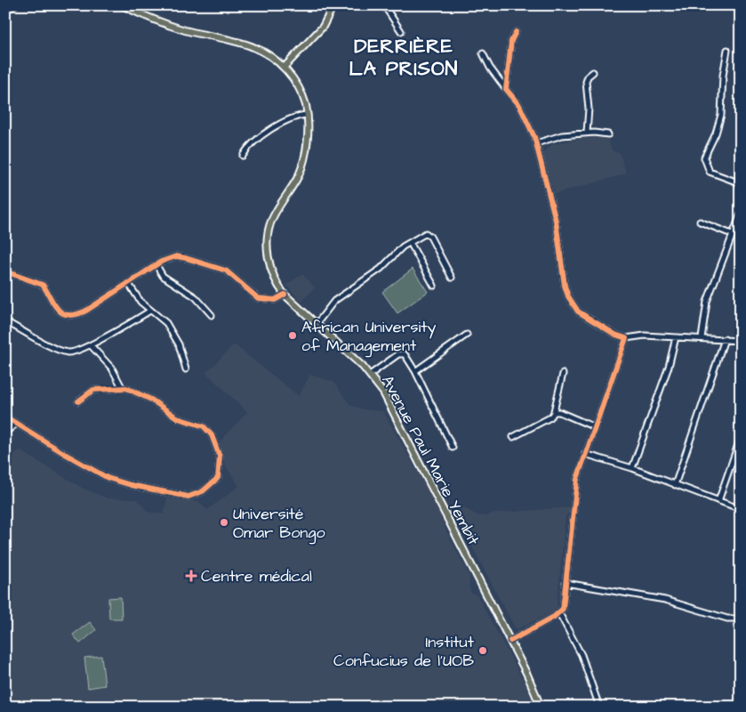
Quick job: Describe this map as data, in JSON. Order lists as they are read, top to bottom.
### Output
{
  "streets": {
    "main road": ["Avenue Paul Marie Yembit"]
  },
  "districts": ["DERRIÈRE LA PRISON"],
  "places": {
    "other": ["African University of Management", "Université Omar Bongo", "Institut Confucius de l'UOB"],
    "health": ["Centre médical"]
  }
}
